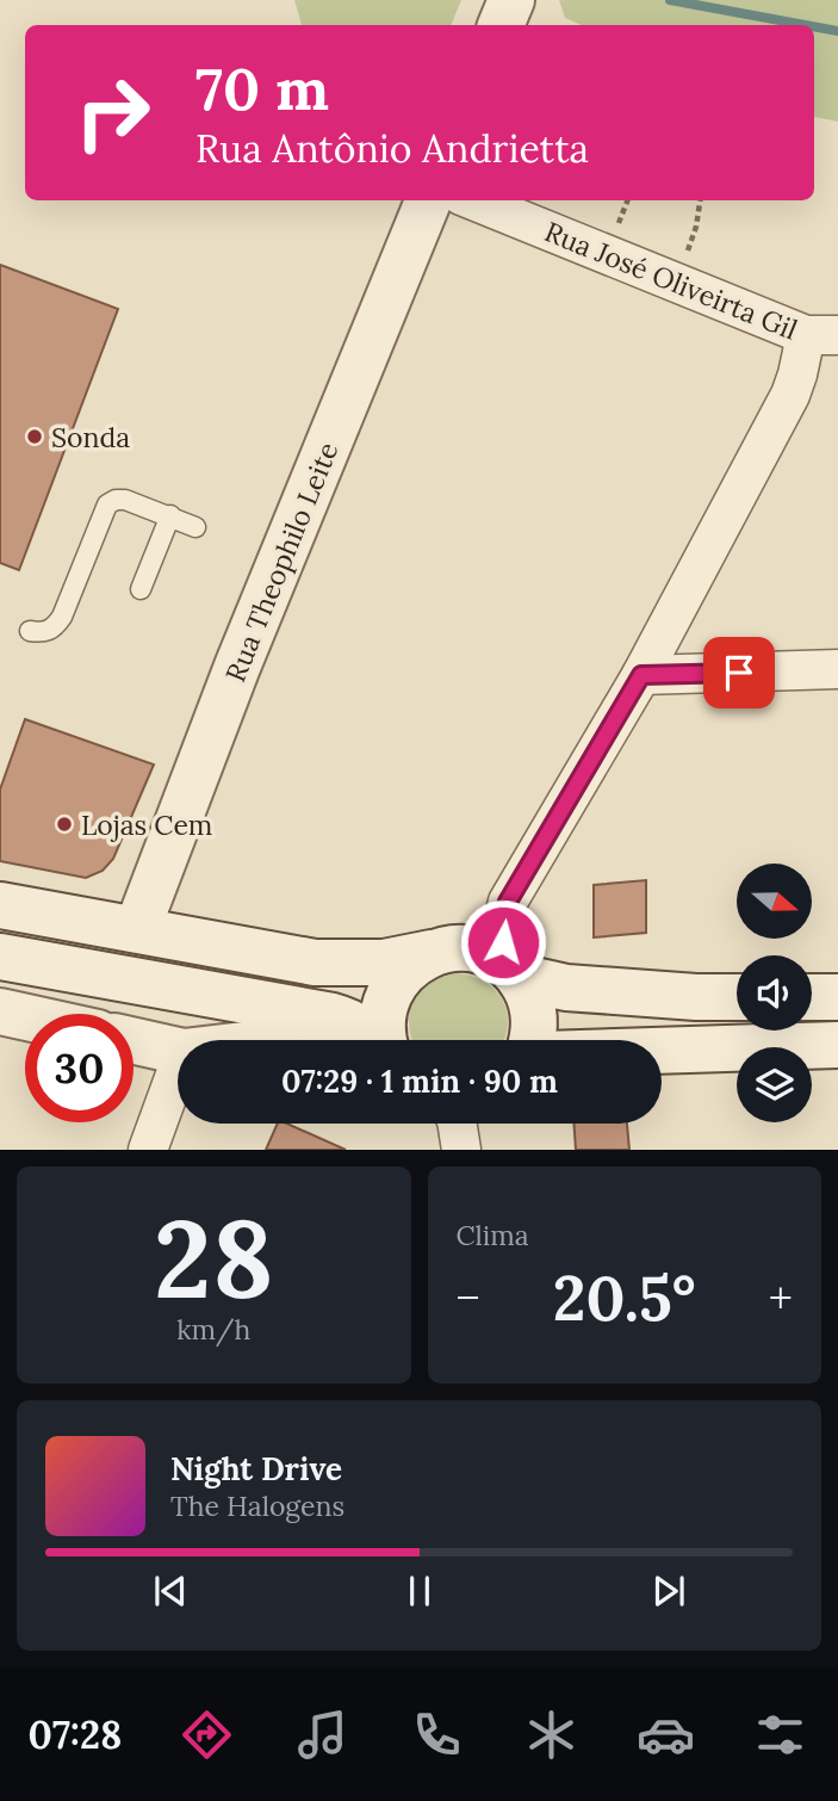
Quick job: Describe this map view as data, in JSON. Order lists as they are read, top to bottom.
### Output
{
  "streets": {
    "main road": ["Rua Theophilo Leite"],
    "street": ["Rua José Oliveirta Gil"]
  },
  "places": ["Sonda", "Lojas Cem"],
  "north": "right",
  "page": {
    "turn": ["70 m", "Rua Antônio Andrietta"],
    "limit": "30",
    "trip": "07:29 · 1 min · 90 m",
    "tile": [
      ["28", "km/h"],
      "Clima"
    ],
    "heat": ["−", "20.5°", "+"],
    "song": ["Night Drive", "The Halogens"],
    "tabs": "07:28"
  }
}
